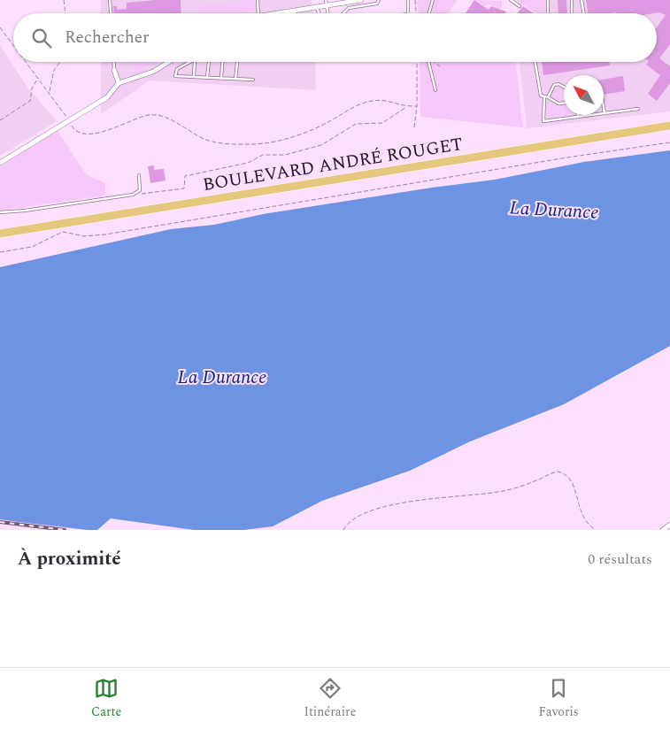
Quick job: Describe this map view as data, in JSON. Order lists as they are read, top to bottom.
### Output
{
  "streets": {
    "main road": ["BOULEVARD ANDRÉ ROUGET"]
  },
  "water": ["La Durance"],
  "north": "top left",
  "page": {
    "search": "Rechercher",
    "heading": ["À proximité", "0 résultats"],
    "nav": ["Carte", "Itinéraire", "Favoris"]
  }
}
